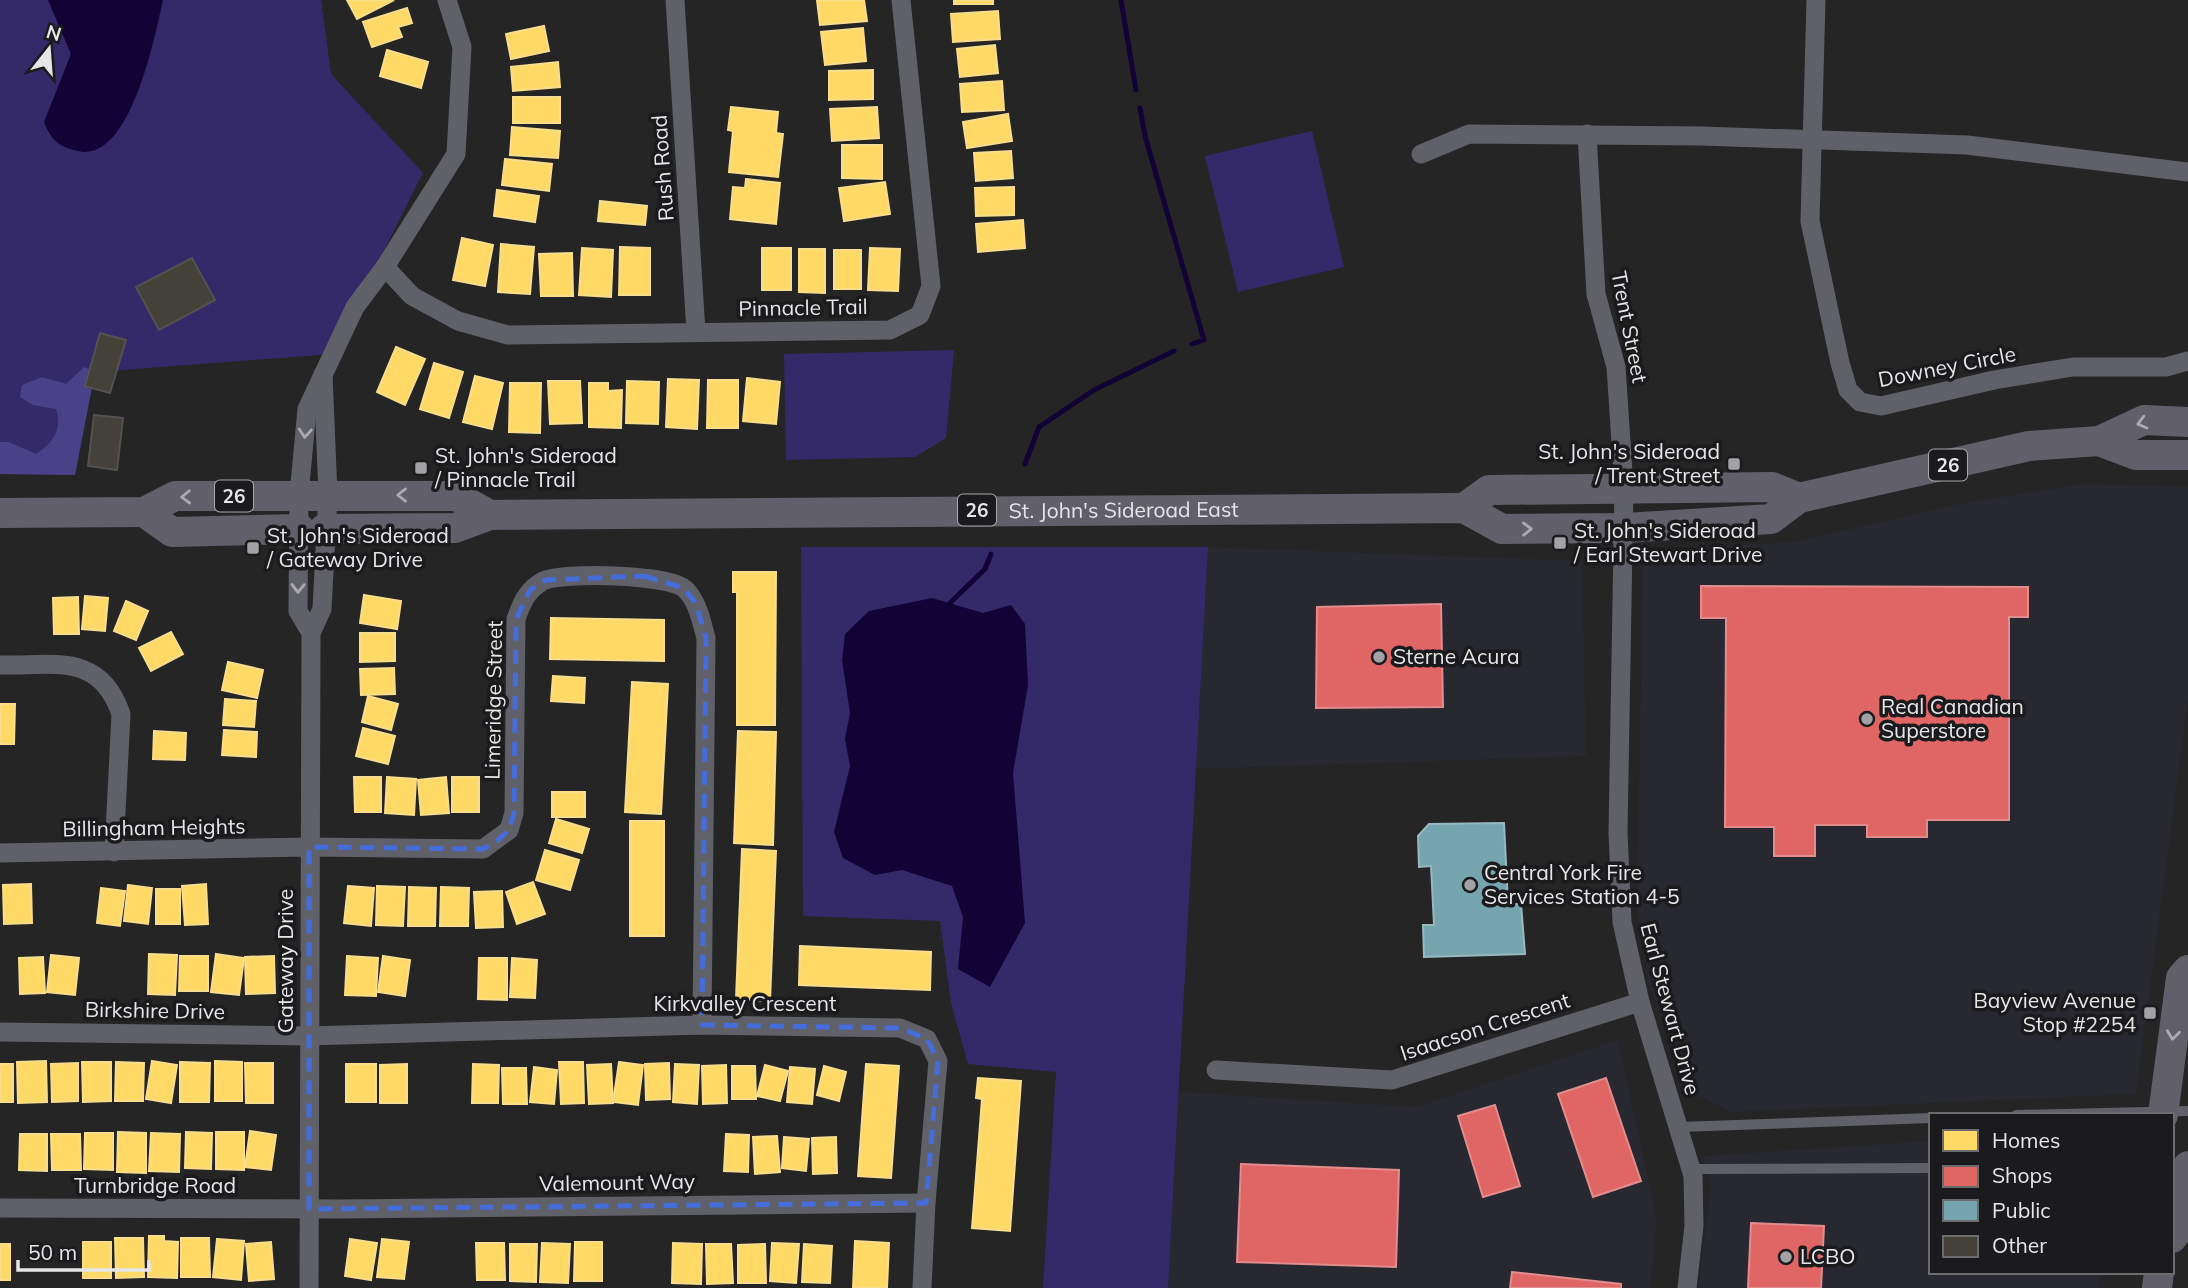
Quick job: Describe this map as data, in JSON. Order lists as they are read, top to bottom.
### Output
{
  "streets": {
    "main road": ["26", "St. John's Sideroad East"],
    "street": [
      "Rush Road",
      "Pinnacle Trail",
      "Trent Street",
      "Downey Circle",
      "Limeridge Street",
      "Billingham Heights",
      "Gateway Drive",
      "Kirkvalley Crescent",
      "Earl Stewart Drive",
      "Birkshire Drive",
      "Isaacson Crescent",
      "Valemount Way",
      "Turnbridge Road"
    ]
  },
  "crossings": [
    ["Rush Road", "Pinnacle Trail"],
    ["Trent Street", "Earl Stewart Drive"],
    ["St. John's Sideroad East", "Gateway Drive"],
    ["St. John's Sideroad East", "Earl Stewart Drive"],
    ["Limeridge Street", "Billingham Heights"],
    ["Limeridge Street", "Gateway Drive"],
    ["Limeridge Street", "Kirkvalley Crescent"],
    ["Billingham Heights", "Gateway Drive"],
    ["Gateway Drive", "Kirkvalley Crescent"],
    ["Gateway Drive", "Birkshire Drive"],
    ["Gateway Drive", "Valemount Way"],
    ["Gateway Drive", "Turnbridge Road"],
    ["Kirkvalley Crescent", "Birkshire Drive"],
    ["Kirkvalley Crescent", "Valemount Way"],
    ["Earl Stewart Drive", "Isaacson Crescent"],
    ["Valemount Way", "Turnbridge Road"]
  ],
  "places": {
    "transit": [
      "St. John's Sideroad / Trent Street",
      "St. John's Sideroad / Pinnacle Trail",
      "St. John's Sideroad / Earl Stewart Drive",
      "St. John's Sideroad / Gateway Drive",
      "Bayview Avenue Stop #2254"
    ],
    "other": [
      "Sterne Acura",
      "Real Canadian Superstore",
      "Central York Fire Services Station 4-5",
      "LCBO"
    ]
  },
  "legend": [
    "Homes",
    "Shops",
    "Public",
    "Other"
  ],
  "scale_bar": "50 m",
  "north": "top"
}
